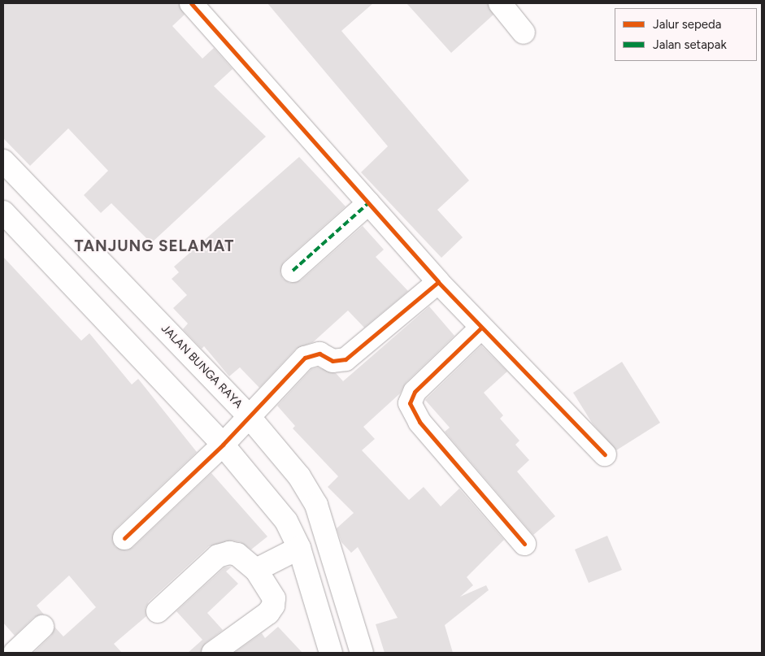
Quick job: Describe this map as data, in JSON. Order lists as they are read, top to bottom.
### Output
{
  "streets": {
    "street": ["JALAN BUNGA RAYA"]
  },
  "districts": ["TANJUNG SELAMAT"],
  "legend": ["Jalur sepeda", "Jalan setapak"]
}
